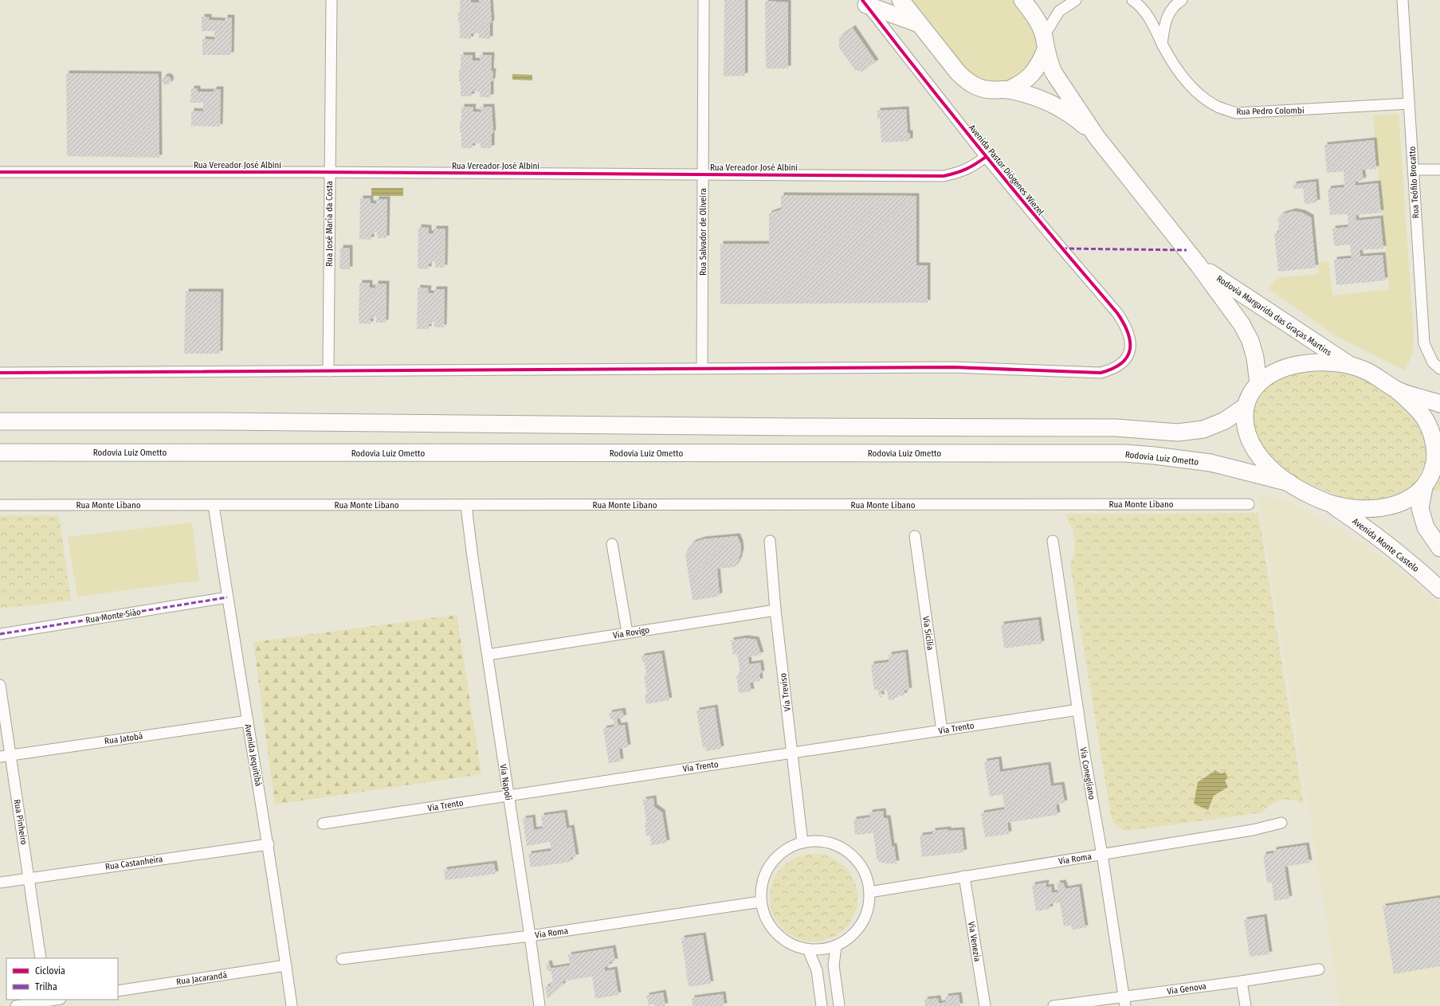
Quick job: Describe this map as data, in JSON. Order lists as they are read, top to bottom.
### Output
{
  "streets": {
    "main road": ["Rodovia Margarida das Graças Martins", "Rodovia Luiz Ometto", "Avenida Monte Castelo"],
    "street": [
      "Rua Pedro Colombi",
      "Rua Vereador José Albini",
      "Avenida Pastor Diógenes Wiezel",
      "Rua Teófilo Brocatto",
      "Rua José María da Costa",
      "Rua Salvador de Oliveira",
      "Rua Monte Líbano",
      "Rua Monte Sião",
      "Via Rovigo",
      "Via Sicília",
      "Via Treviso",
      "Via Trento",
      "Rua Jatobá",
      "Avenida Jequitibá",
      "Via Conegliano",
      "Via Napoli",
      "Rua Pinheiro",
      "Via Roma",
      "Rua Castanheira",
      "Via Venezia",
      "Rua Jacarandá",
      "Via Genova"
    ]
  },
  "crossings": [
    ["Rua Pedro Colombi", "Rua Teófilo Brocatto"],
    ["Rua Vereador José Albini", "Avenida Pastor Diógenes Wiezel"],
    ["Rua Vereador José Albini", "Rua José María da Costa"],
    ["Rua Vereador José Albini", "Rua Salvador de Oliveira"],
    ["Avenida Pastor Diógenes Wiezel", "Rua Salvador de Oliveira"],
    ["Rua Monte Líbano", "Avenida Jequitibá"],
    ["Rua Monte Líbano", "Via Napoli"],
    ["Rua Monte Sião", "Avenida Jequitibá"],
    ["Via Rovigo", "Via Treviso"],
    ["Via Rovigo", "Via Napoli"],
    ["Via Sicília", "Via Trento"],
    ["Via Treviso", "Via Trento"],
    ["Via Treviso", "Via Roma"],
    ["Via Trento", "Via Conegliano"],
    ["Via Trento", "Via Napoli"],
    ["Rua Jatobá", "Avenida Jequitibá"],
    ["Rua Jatobá", "Rua Pinheiro"],
    ["Avenida Jequitibá", "Rua Castanheira"],
    ["Avenida Jequitibá", "Rua Jacarandá"],
    ["Via Conegliano", "Via Roma"],
    ["Via Conegliano", "Via Genova"],
    ["Via Napoli", "Via Roma"],
    ["Rua Pinheiro", "Rua Castanheira"],
    ["Via Roma", "Via Venezia"]
  ],
  "legend": ["Ciclovia", "Trilha"]
}
